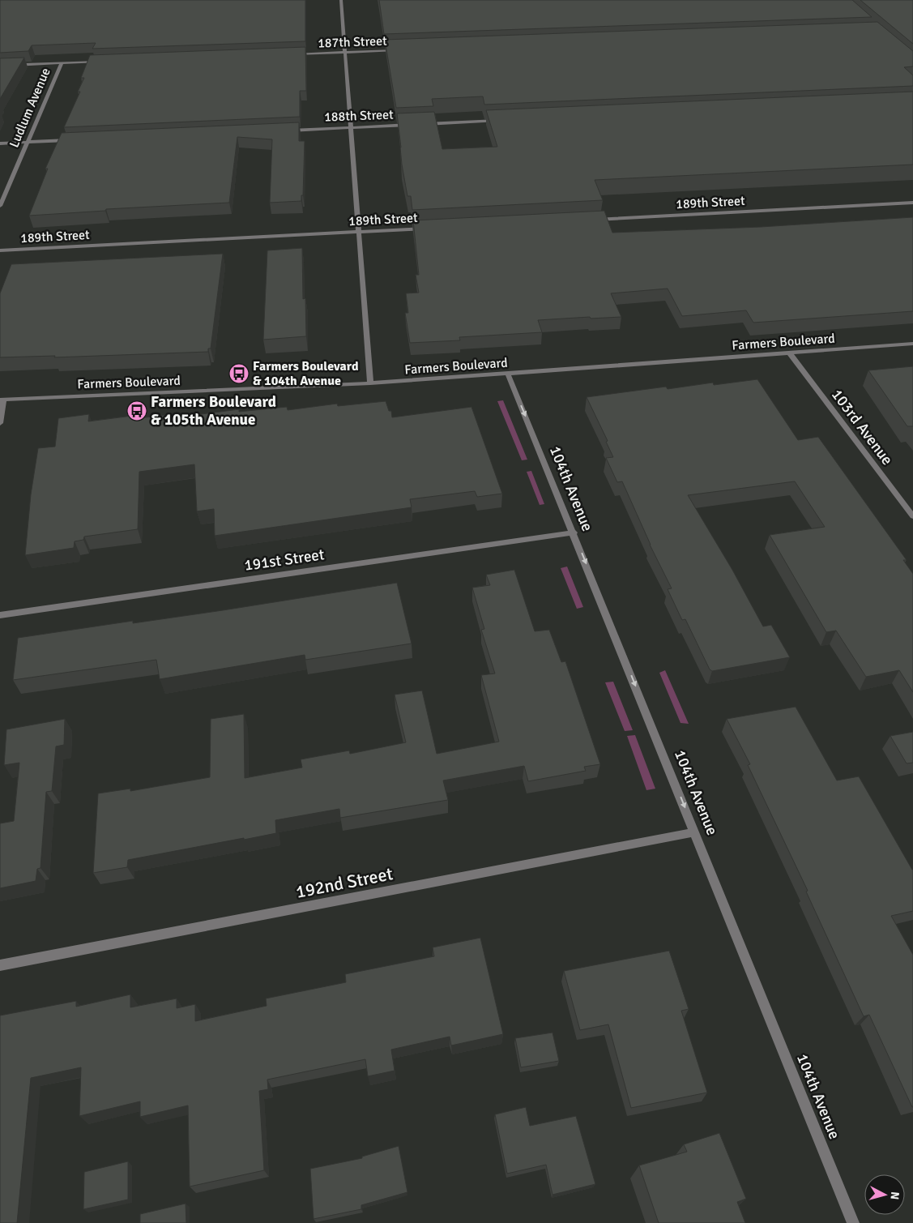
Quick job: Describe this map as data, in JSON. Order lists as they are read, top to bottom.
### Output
{
  "streets": {
    "street": [
      "187th Street",
      "Ludlum Avenue",
      "188th Street",
      "189th Street",
      "Farmers Boulevard",
      "103rd Avenue",
      "104th Avenue",
      "191st Street",
      "192nd Street"
    ]
  },
  "crossings": [
    ["Farmers Boulevard", "103rd Avenue"],
    ["Farmers Boulevard", "104th Avenue"],
    ["104th Avenue", "191st Street"],
    ["104th Avenue", "192nd Street"]
  ],
  "one_way": ["104th Avenue"],
  "places": {
    "bus stop": ["Farmers Boulevard & 104th Avenue", "Farmers Boulevard & 105th Avenue"]
  },
  "north": "right"
}
